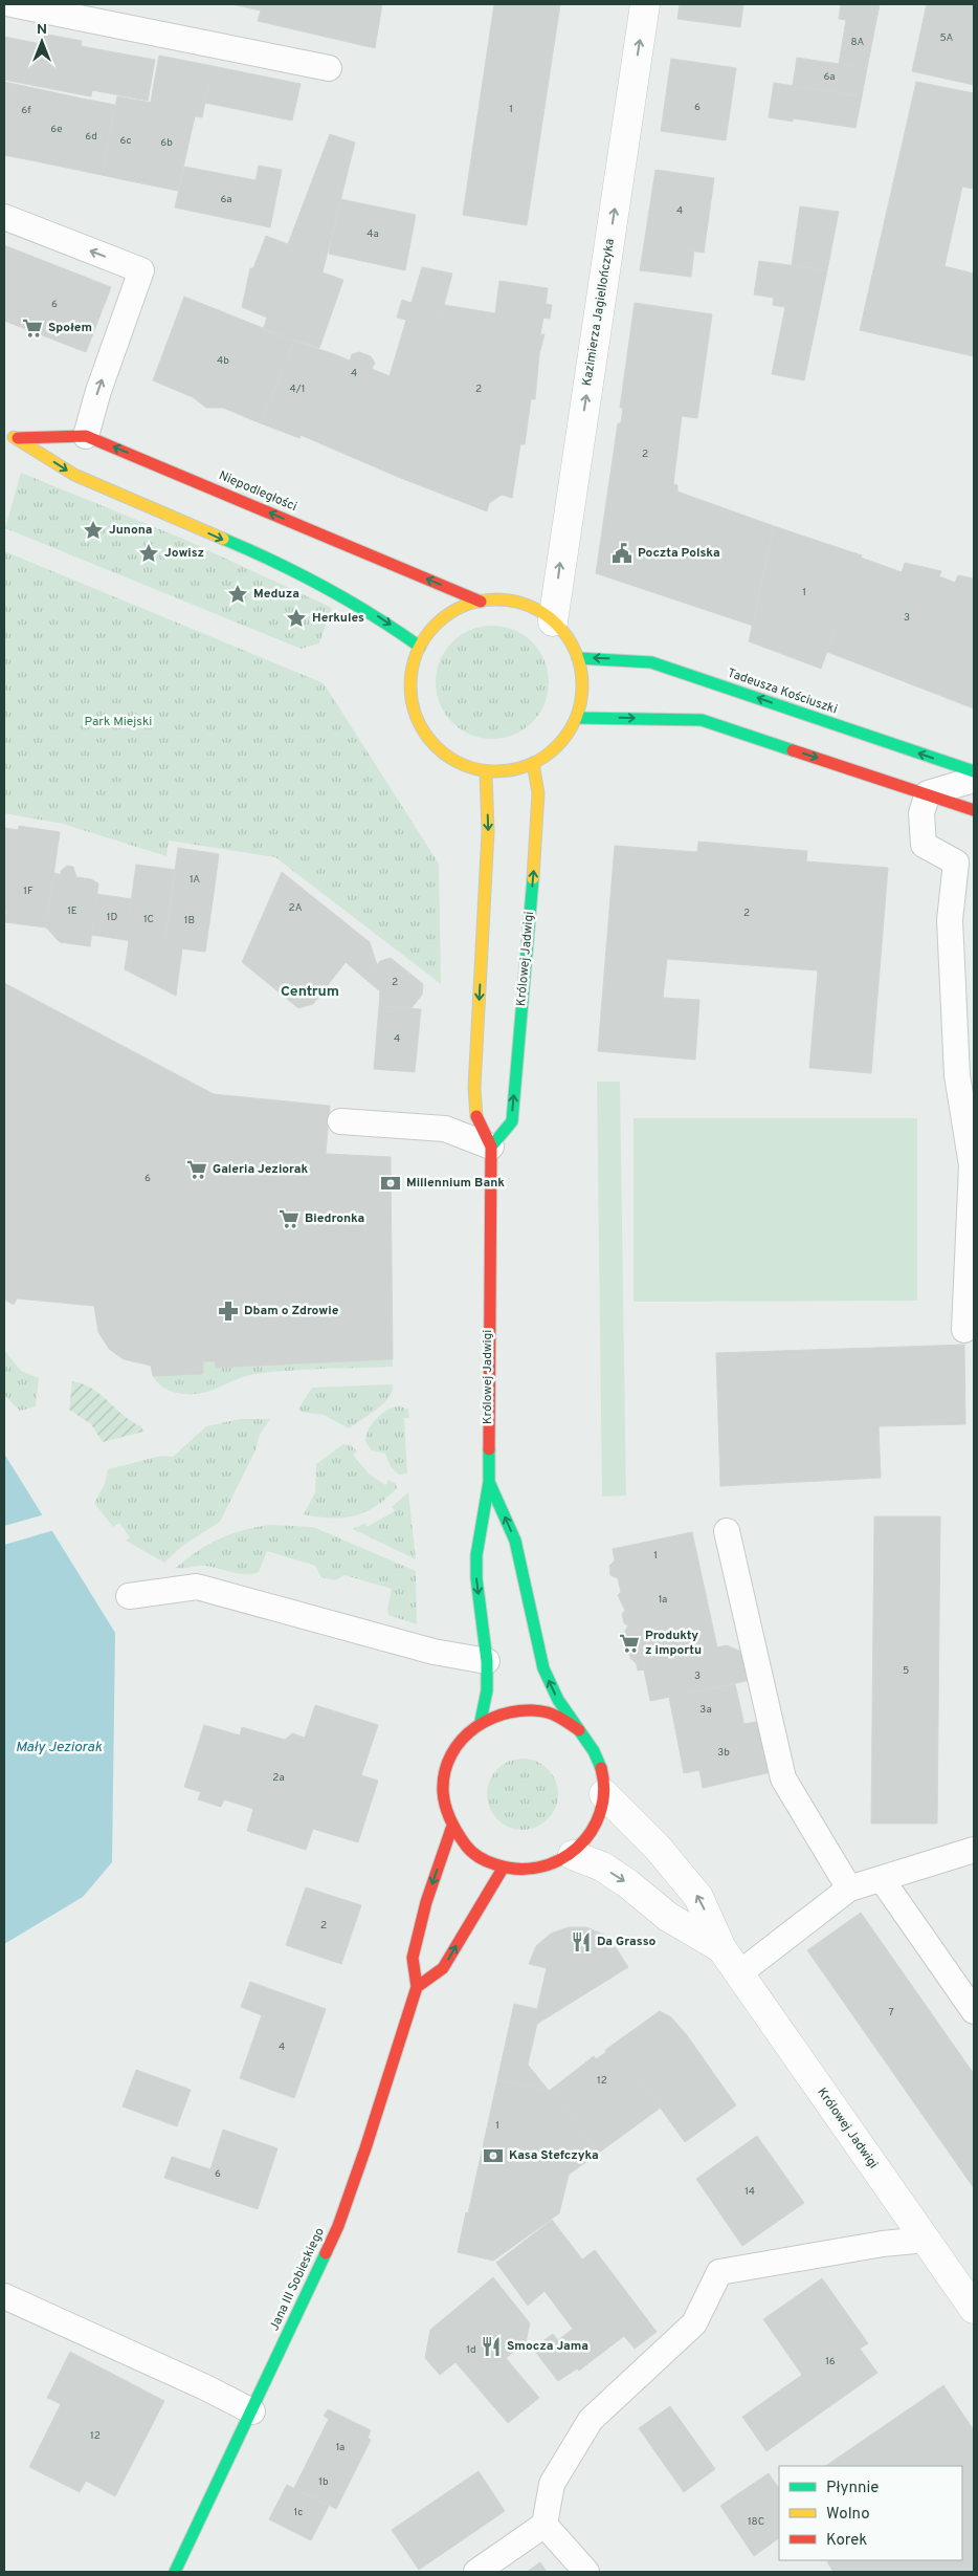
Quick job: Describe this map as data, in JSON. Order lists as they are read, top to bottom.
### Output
{
  "streets": {
    "street": [
      "Kazimierza Jagiellończyka",
      "Niepodległości",
      "Tadeusza Kościuszki",
      "Królowej Jadwigi",
      "Jana III Sobieskiego"
    ]
  },
  "crossings": [
    ["Kazimierza Jagiellończyka", "Niepodległości"],
    ["Kazimierza Jagiellończyka", "Tadeusza Kościuszki"],
    ["Kazimierza Jagiellończyka", "Królowej Jadwigi"],
    ["Niepodległości", "Tadeusza Kościuszki"],
    ["Niepodległości", "Królowej Jadwigi"],
    ["Tadeusza Kościuszki", "Królowej Jadwigi"],
    ["Królowej Jadwigi", "Jana III Sobieskiego"]
  ],
  "one_way": ["Kazimierza Jagiellończyka"],
  "districts": ["Centrum"],
  "water": ["Mały Jeziorak"],
  "parks": ["Park Miejski"],
  "places": {
    "supermarket": [
      "Społem",
      "Galeria Jeziorak",
      "Biedronka",
      "Produkty z importu"
    ],
    "place": [
      "Junona",
      "Jowisz",
      "Meduza",
      "Herkules"
    ],
    "public building": ["Poczta Polska"],
    "bank": ["Millennium Bank", "Kasa Stefczyka"],
    "pharmacy": ["Dbam o Zdrowie"],
    "restaurant": ["Da Grasso", "Smocza Jama"]
  },
  "house_numbers": [
    "5A",
    "8A",
    "6a",
    "6",
    "1",
    "6f",
    "6e",
    "6d",
    "6c",
    "6b",
    "6a",
    "4",
    "4a",
    "6",
    "4b",
    "4",
    "4/1",
    "2",
    "2",
    "1",
    "3",
    "1A",
    "1F",
    "2A",
    "1E",
    "2",
    "1D",
    "1C",
    "1B",
    "2",
    "4",
    "6",
    "1",
    "1a",
    "5",
    "3",
    "3a",
    "3b",
    "2a",
    "2",
    "7",
    "4",
    "12",
    "1",
    "6",
    "14",
    "1d",
    "16",
    "12",
    "1a",
    "1b",
    "1c",
    "18C"
  ],
  "legend": ["Płynnie", "Wolno", "Korek"],
  "north": "top"
}
